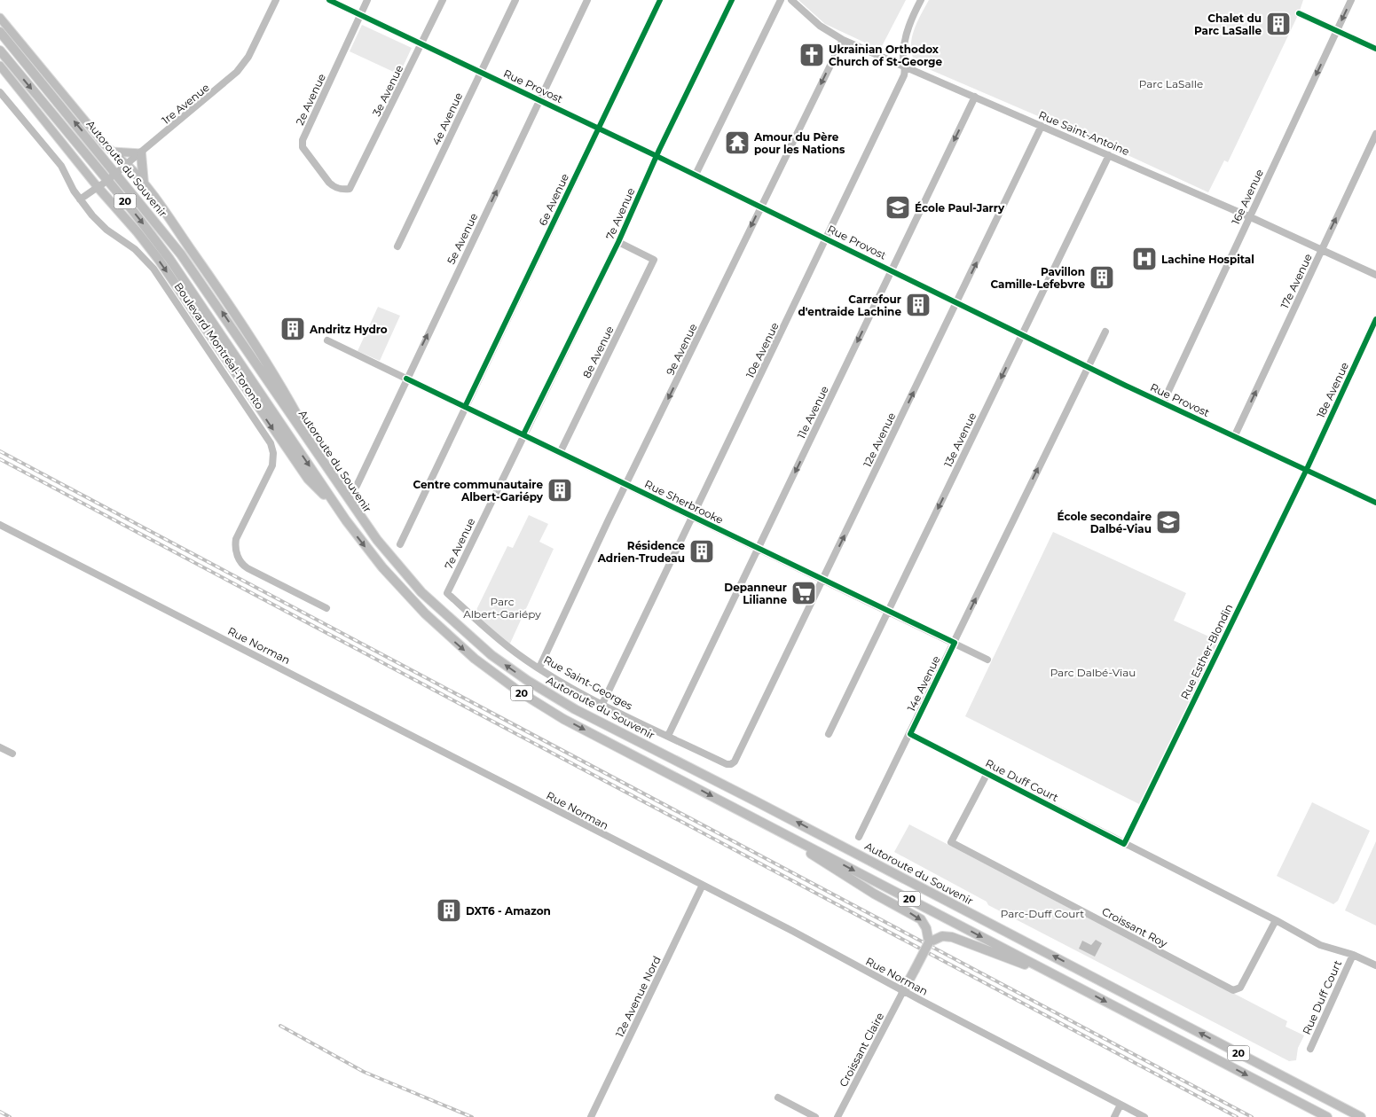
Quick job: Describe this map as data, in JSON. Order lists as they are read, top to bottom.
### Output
{
  "streets": {
    "highway": ["Autoroute du Souvenir", "20"],
    "street": [
      "Rue Provost",
      "3e Avenue",
      "2e Avenue",
      "1re Avenue",
      "4e Avenue",
      "Rue Saint-Antoine",
      "16e Avenue",
      "6e Avenue",
      "7e Avenue",
      "5e Avenue",
      "17e Avenue",
      "Boulevard Montréal-Toronto",
      "9e Avenue",
      "10e Avenue",
      "8e Avenue",
      "18e Avenue",
      "11e Avenue",
      "12e Avenue",
      "13e Avenue",
      "Rue Sherbrooke",
      "Rue Norman",
      "Rue Esther-Blondin",
      "Rue Saint-Georges",
      "14e Avenue",
      "Rue Duff Court",
      "Croissant Roy",
      "12e Avenue Nord",
      "Croissant Claire"
    ]
  },
  "crossings": [
    ["Rue Provost", "3e Avenue"],
    ["Rue Provost", "2e Avenue"],
    ["Rue Provost", "4e Avenue"],
    ["Rue Provost", "16e Avenue"],
    ["Rue Provost", "6e Avenue"],
    ["Rue Provost", "7e Avenue"],
    ["Rue Provost", "5e Avenue"],
    ["Rue Provost", "17e Avenue"],
    ["Rue Provost", "9e Avenue"],
    ["Rue Provost", "10e Avenue"],
    ["Rue Provost", "18e Avenue"],
    ["Rue Provost", "11e Avenue"],
    ["Rue Provost", "12e Avenue"],
    ["Rue Provost", "13e Avenue"],
    ["Rue Provost", "Rue Esther-Blondin"],
    ["Rue Provost", "14e Avenue"],
    ["3e Avenue", "2e Avenue"],
    ["1re Avenue", "Boulevard Montréal-Toronto"],
    ["Rue Saint-Antoine", "16e Avenue"],
    ["Rue Saint-Antoine", "17e Avenue"],
    ["Rue Saint-Antoine", "9e Avenue"],
    ["Rue Saint-Antoine", "10e Avenue"],
    ["Rue Saint-Antoine", "11e Avenue"],
    ["Rue Saint-Antoine", "12e Avenue"],
    ["Rue Saint-Antoine", "13e Avenue"],
    ["6e Avenue", "Rue Sherbrooke"],
    ["7e Avenue", "8e Avenue"],
    ["7e Avenue", "Rue Sherbrooke"],
    ["7e Avenue", "Rue Saint-Georges"],
    ["5e Avenue", "Rue Sherbrooke"],
    ["9e Avenue", "Rue Sherbrooke"],
    ["9e Avenue", "Rue Saint-Georges"],
    ["10e Avenue", "Rue Sherbrooke"],
    ["10e Avenue", "Rue Saint-Georges"],
    ["8e Avenue", "Rue Sherbrooke"],
    ["18e Avenue", "Rue Esther-Blondin"],
    ["11e Avenue", "Rue Sherbrooke"],
    ["11e Avenue", "Rue Saint-Georges"],
    ["12e Avenue", "Rue Sherbrooke"],
    ["12e Avenue", "Rue Saint-Georges"],
    ["13e Avenue", "Rue Sherbrooke"],
    ["Rue Sherbrooke", "14e Avenue"],
    ["Rue Norman", "12e Avenue Nord"],
    ["Rue Norman", "Croissant Claire"],
    ["Rue Esther-Blondin", "Rue Duff Court"],
    ["14e Avenue", "Rue Duff Court"],
    ["Rue Duff Court", "Croissant Roy"]
  ],
  "one_way": [
    "16e Avenue",
    "5e Avenue",
    "17e Avenue",
    "9e Avenue",
    "11e Avenue",
    "12e Avenue",
    "13e Avenue",
    "14e Avenue"
  ],
  "parks": [
    "Parc LaSalle",
    "Parc Albert-Gariépy",
    "Parc Dalbé-Viau",
    "Parc-Duff Court"
  ],
  "places": {
    "building": [
      "Chalet du Parc LaSalle",
      "Pavillon Camille-Lefebvre",
      "Carrefour d'entraide Lachine",
      "Andritz Hydro",
      "Centre communautaire Albert-Gariépy",
      "Résidence Adrien-Trudeau",
      "DXT6 - Amazon"
    ],
    "church": ["Ukrainian Orthodox Church of St-George"],
    "temple": ["Amour du Père pour les Nations"],
    "school or university": ["École Paul-Jarry", "École secondaire Dalbé-Viau"],
    "hospital": ["Lachine Hospital"],
    "supermarket": ["Depanneur Lilianne"]
  }
}
